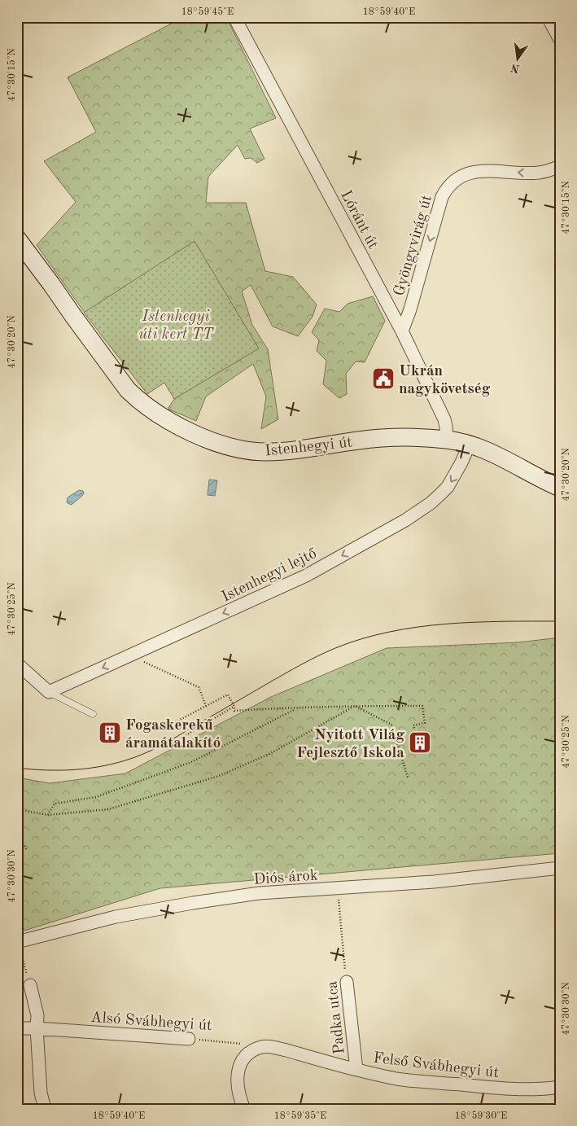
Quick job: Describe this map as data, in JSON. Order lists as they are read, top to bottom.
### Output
{
  "streets": {
    "street": [
      "Lóránt út",
      "Gyöngyvirág út",
      "Istenhegyi út",
      "Istenhegyi lejtő",
      "Diós árok",
      "Padka utca",
      "Alsó Svábhegyi út",
      "Felső Svábhegyi út"
    ]
  },
  "crossings": [
    ["Lóránt út", "Gyöngyvirág út"],
    ["Lóránt út", "Istenhegyi út"],
    ["Istenhegyi út", "Istenhegyi lejtő"],
    ["Diós árok", "Padka utca"],
    ["Padka utca", "Felső Svábhegyi út"],
    ["Alsó Svábhegyi út", "Felső Svábhegyi út"]
  ],
  "one_way": ["Gyöngyvirág út", "Istenhegyi lejtő"],
  "parks": ["Istenhegyi úti kert TT"],
  "places": {
    "public building": ["Ukrán nagykövetség"],
    "building": ["Fogaskerekű áramátalakító", "Nyitott Világ Fejlesztő Iskola"]
  },
  "north": "bottom",
  "coordinates": [
    "18°59'45\"E",
    "18°59'40\"E",
    "47°30'15\"N",
    "47°30'20\"N",
    "47°30'25\"N",
    "47°30'30\"N",
    "18°59'35\"E",
    "18°59'30\"E"
  ]
}
